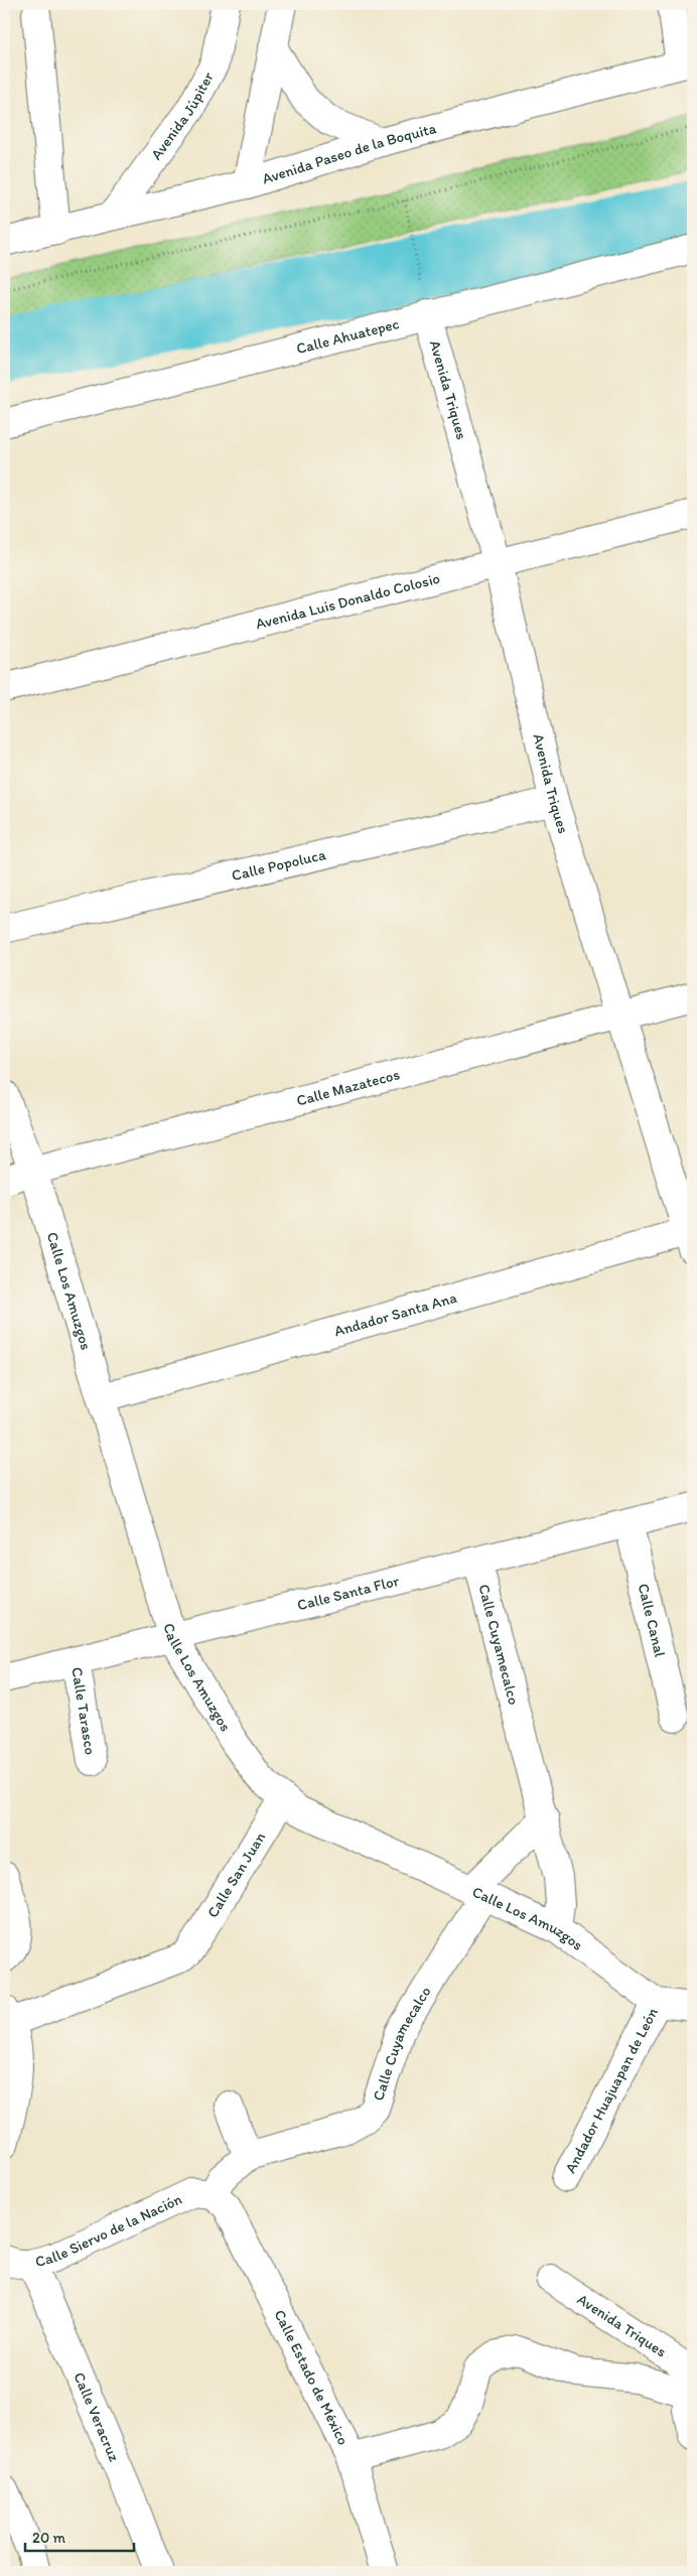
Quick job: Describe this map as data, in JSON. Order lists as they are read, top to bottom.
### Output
{
  "streets": {
    "street": [
      "Avenida Júpiter",
      "Avenida Paseo de la Boquita",
      "Calle Ahuatepec",
      "Avenida Triques",
      "Avenida Luis Donaldo Colosio",
      "Calle Popoluca",
      "Calle Mazatecos",
      "Calle Los Amuzgos",
      "Andador Santa Ana",
      "Calle Santa Flor",
      "Calle Canal",
      "Calle Cuyamecalco",
      "Calle Tarasco",
      "Calle San Juan",
      "Andador Huajuapan de León",
      "Calle Siervo de la Nación",
      "Calle Estado de México",
      "Calle Veracruz"
    ]
  },
  "crossings": [
    ["Avenida Júpiter", "Avenida Paseo de la Boquita"],
    ["Calle Ahuatepec", "Avenida Triques"],
    ["Avenida Triques", "Avenida Luis Donaldo Colosio"],
    ["Avenida Triques", "Calle Popoluca"],
    ["Avenida Triques", "Calle Mazatecos"],
    ["Avenida Triques", "Andador Santa Ana"],
    ["Calle Mazatecos", "Calle Los Amuzgos"],
    ["Calle Los Amuzgos", "Andador Santa Ana"],
    ["Calle Los Amuzgos", "Calle Santa Flor"],
    ["Calle Los Amuzgos", "Calle Cuyamecalco"],
    ["Calle Los Amuzgos", "Calle San Juan"],
    ["Calle Los Amuzgos", "Andador Huajuapan de León"],
    ["Calle Santa Flor", "Calle Canal"],
    ["Calle Santa Flor", "Calle Cuyamecalco"],
    ["Calle Santa Flor", "Calle Tarasco"],
    ["Calle Cuyamecalco", "Calle Siervo de la Nación"],
    ["Calle Cuyamecalco", "Calle Estado de México"],
    ["Calle Siervo de la Nación", "Calle Estado de México"],
    ["Calle Siervo de la Nación", "Calle Veracruz"]
  ],
  "scale_bar": "20 m"
}
